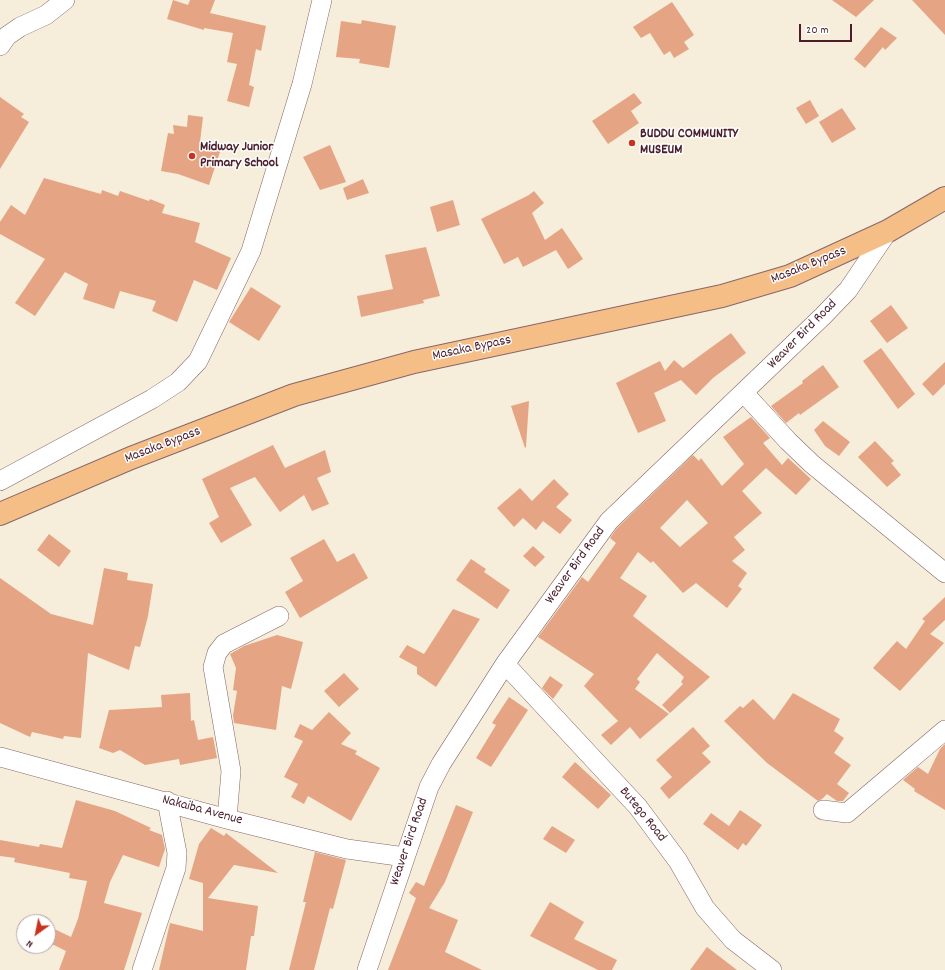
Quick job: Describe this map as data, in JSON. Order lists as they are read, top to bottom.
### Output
{
  "streets": {
    "highway": ["Masaka Bypass"],
    "street": ["Weaver Bird Road", "Nakaiba Avenue", "Butego Road"]
  },
  "crossings": [
    ["Masaka Bypass", "Weaver Bird Road"],
    ["Weaver Bird Road", "Nakaiba Avenue"],
    ["Weaver Bird Road", "Butego Road"]
  ],
  "places": ["BUDDU COMMUNITY MUSEUM", "Midway Junior Primary School"],
  "scale_bar": "20 m",
  "north": "bottom left"
}
